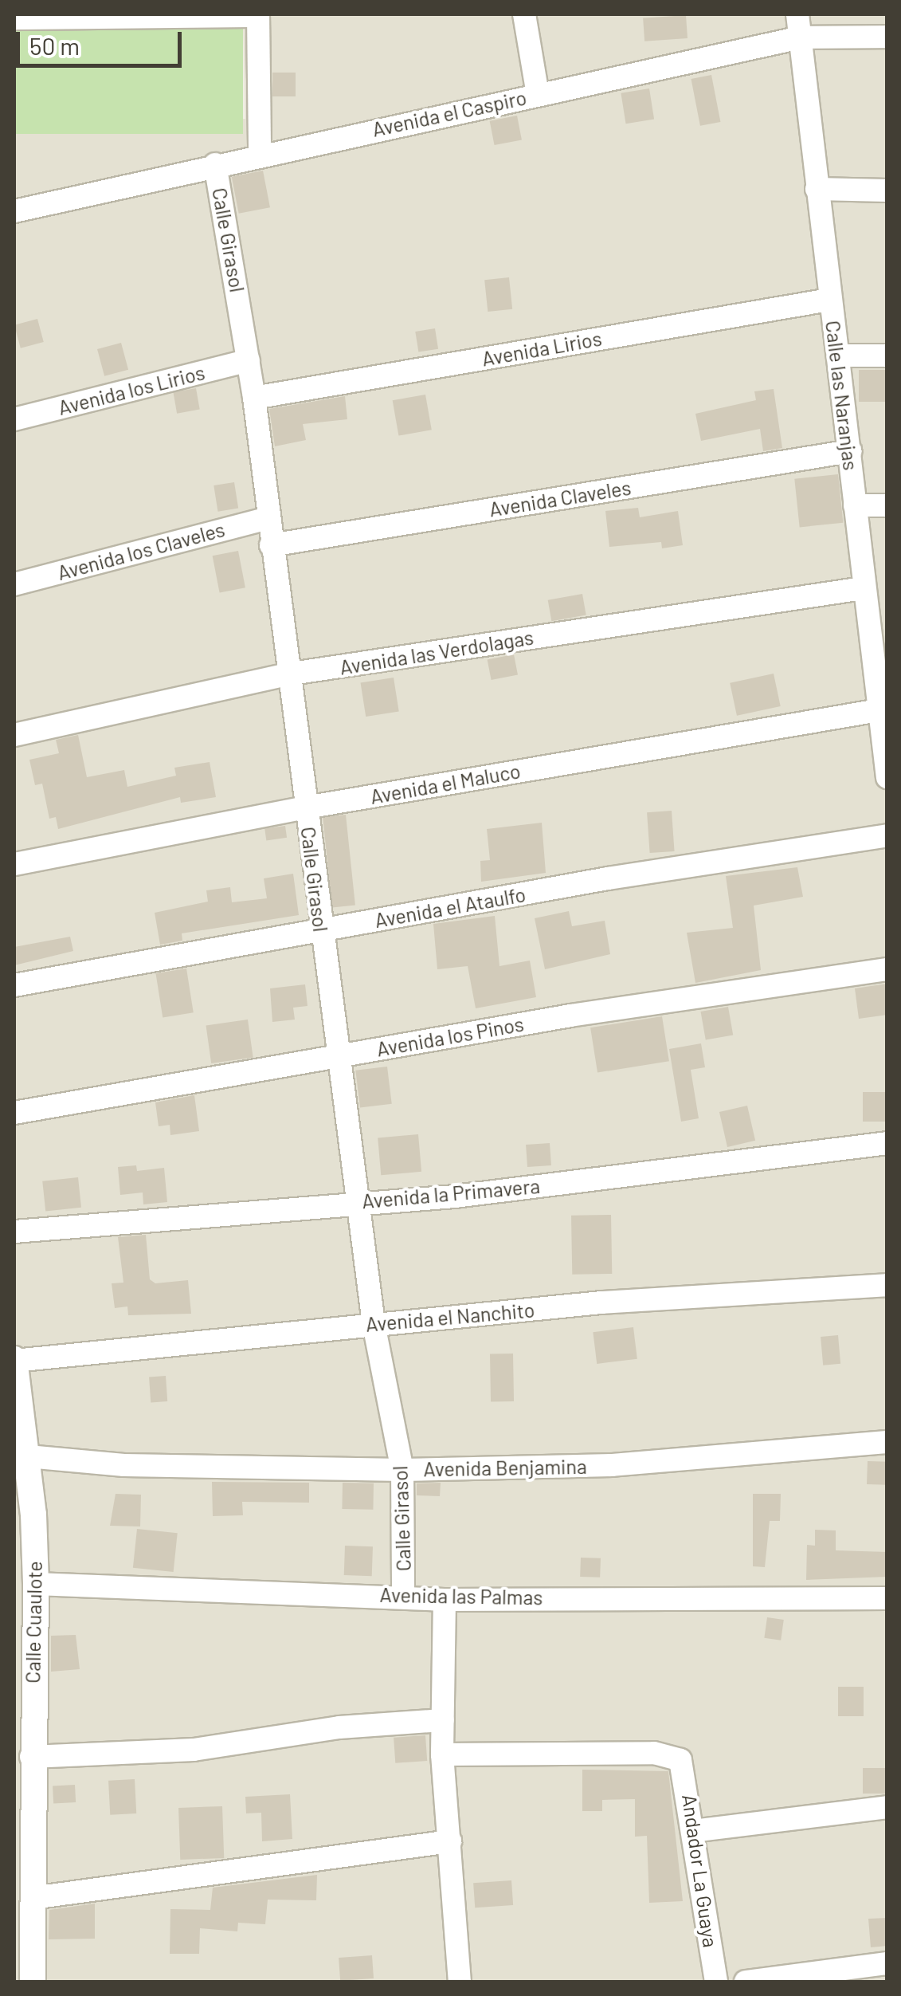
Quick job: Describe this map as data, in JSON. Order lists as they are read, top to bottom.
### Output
{
  "streets": {
    "street": [
      "Avenida el Caspiro",
      "Calle Girasol",
      "Avenida Lirios",
      "Avenida los Lirios",
      "Calle las Naranjas",
      "Avenida Claveles",
      "Avenida los Claveles",
      "Avenida las Verdolagas",
      "Avenida el Maluco",
      "Avenida el Ataulfo",
      "Avenida los Pinos",
      "Avenida la Primavera",
      "Avenida el Nanchito",
      "Avenida Benjamina",
      "Avenida las Palmas",
      "Calle Cuaulote",
      "Andador La Guaya"
    ]
  },
  "crossings": [
    ["Avenida el Caspiro", "Calle Girasol"],
    ["Avenida el Caspiro", "Calle las Naranjas"],
    ["Calle Girasol", "Avenida Lirios"],
    ["Calle Girasol", "Avenida los Lirios"],
    ["Calle Girasol", "Avenida Claveles"],
    ["Calle Girasol", "Avenida los Claveles"],
    ["Calle Girasol", "Avenida las Verdolagas"],
    ["Calle Girasol", "Avenida el Maluco"],
    ["Calle Girasol", "Avenida el Ataulfo"],
    ["Calle Girasol", "Avenida los Pinos"],
    ["Calle Girasol", "Avenida la Primavera"],
    ["Calle Girasol", "Avenida el Nanchito"],
    ["Calle Girasol", "Avenida Benjamina"],
    ["Calle Girasol", "Avenida las Palmas"],
    ["Avenida Lirios", "Calle las Naranjas"],
    ["Calle las Naranjas", "Avenida Claveles"],
    ["Calle las Naranjas", "Avenida las Verdolagas"],
    ["Calle las Naranjas", "Avenida el Maluco"],
    ["Avenida el Nanchito", "Calle Cuaulote"],
    ["Avenida Benjamina", "Calle Cuaulote"],
    ["Avenida las Palmas", "Calle Cuaulote"]
  ],
  "scale_bar": "50 m"
}
